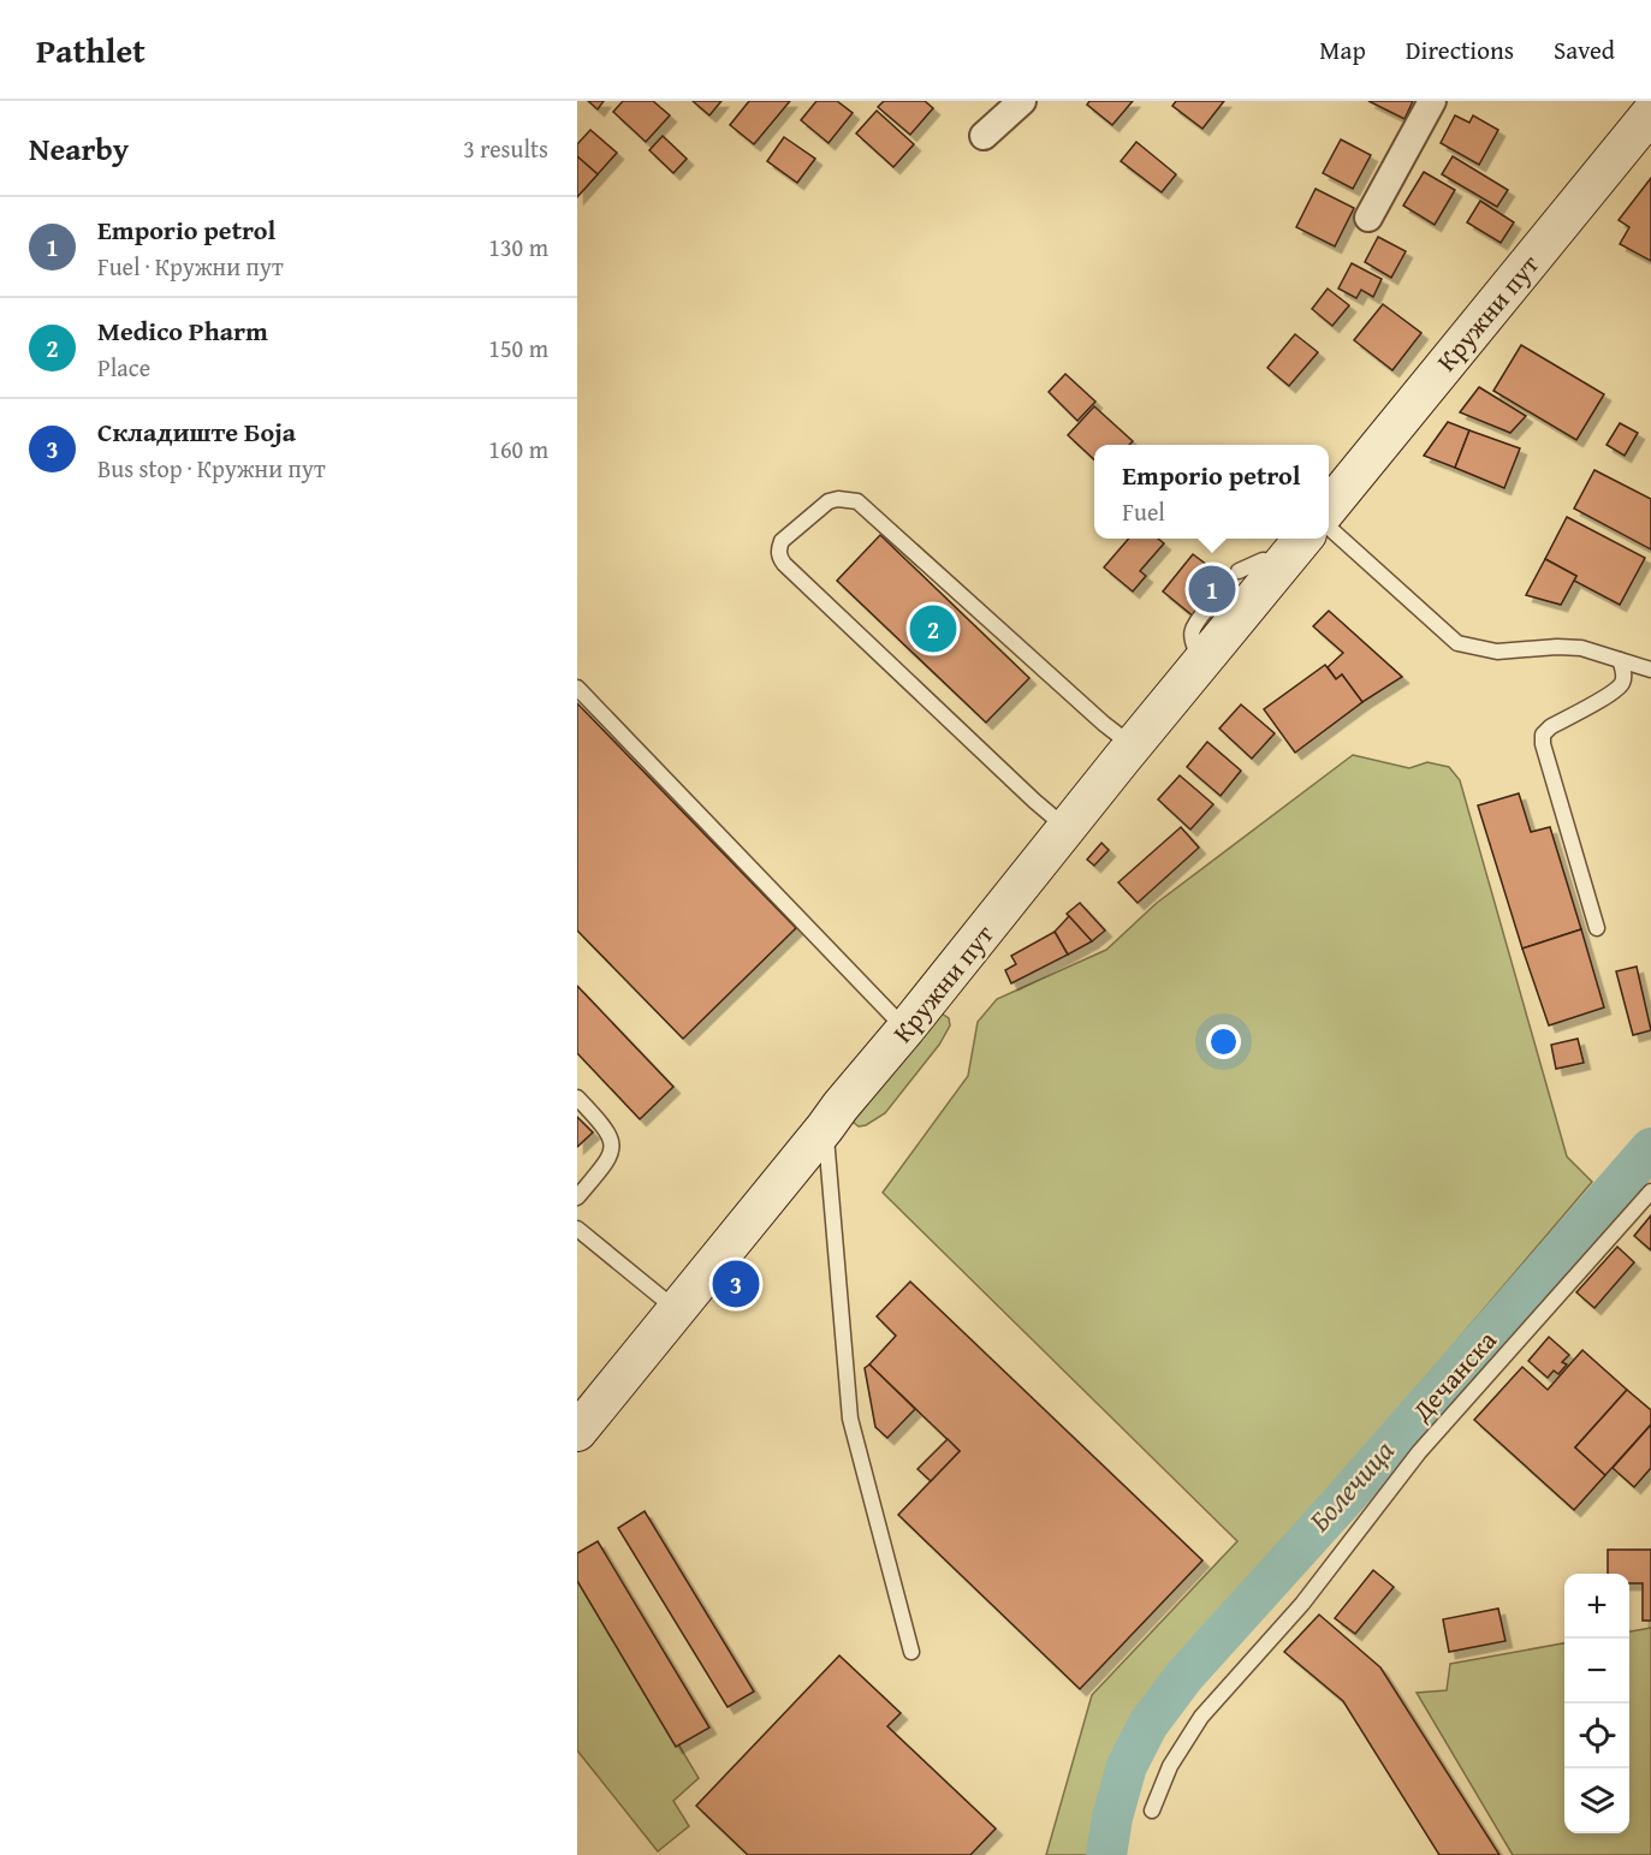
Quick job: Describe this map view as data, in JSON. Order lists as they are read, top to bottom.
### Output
{
  "streets": {
    "main road": ["Кружни пут"],
    "lane": ["Дечанска"]
  },
  "water": ["Болечица"],
  "page": {
    "header": "Pathlet",
    "nav": ["Map", "Directions", "Saved"],
    "heading": ["Nearby", "3 results"],
    "list": [
      {
        "mark": "1",
        "name": "Emporio petrol",
        "note": "Fuel · Кружни пут",
        "value": "130 m"
      },
      {
        "mark": "2",
        "name": "Medico Pharm",
        "note": "Place",
        "value": "150 m"
      },
      {
        "mark": "3",
        "name": "Складиште Боја",
        "note": "Bus stop · Кружни пут",
        "value": "160 m"
      }
    ],
    "popup": ["Emporio petrol", "Fuel"],
    "pins": ["1", "2", "3"],
    "map_buttons": ["+", "−"]
  }
}
